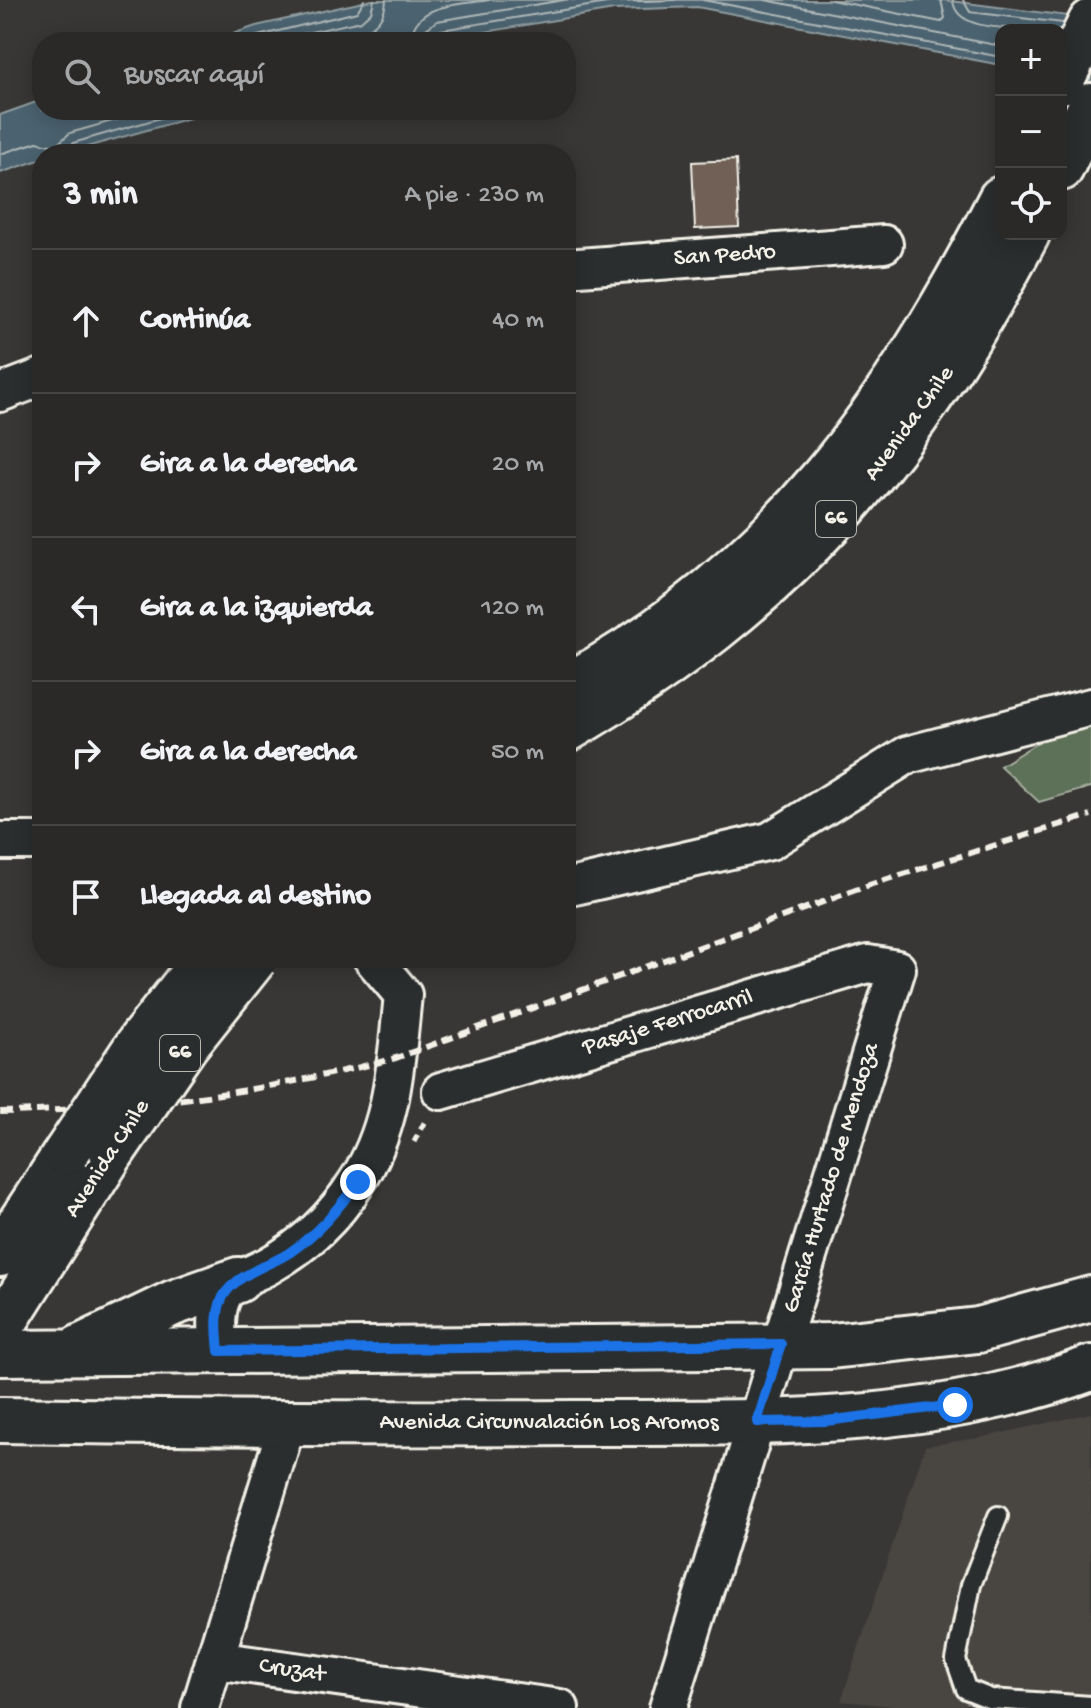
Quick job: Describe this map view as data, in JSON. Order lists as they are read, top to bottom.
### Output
{
  "streets": {
    "main road": ["Avenida Chile", "66", "Avenida Circunvalación Los Aromos"],
    "street": [
      "San Pedro",
      "Pasaje Ferrocarril",
      "García Hurtado de Mendoza",
      "Cruzat"
    ]
  },
  "crossings": [
    ["Pasaje Ferrocarril", "García Hurtado de Mendoza"],
    ["García Hurtado de Mendoza", "Avenida Circunvalación Los Aromos"]
  ],
  "page": {
    "map_buttons": ["+", "−"],
    "search": "Buscar aquí",
    "heading": ["3 min", "A pie · 230 m"],
    "list": [
      ["Continúa", "40 m"],
      ["Gira a la derecha", "20 m"],
      ["Gira a la izquierda", "120 m"],
      ["Gira a la derecha", "50 m"],
      "Llegada al destino"
    ]
  }
}
